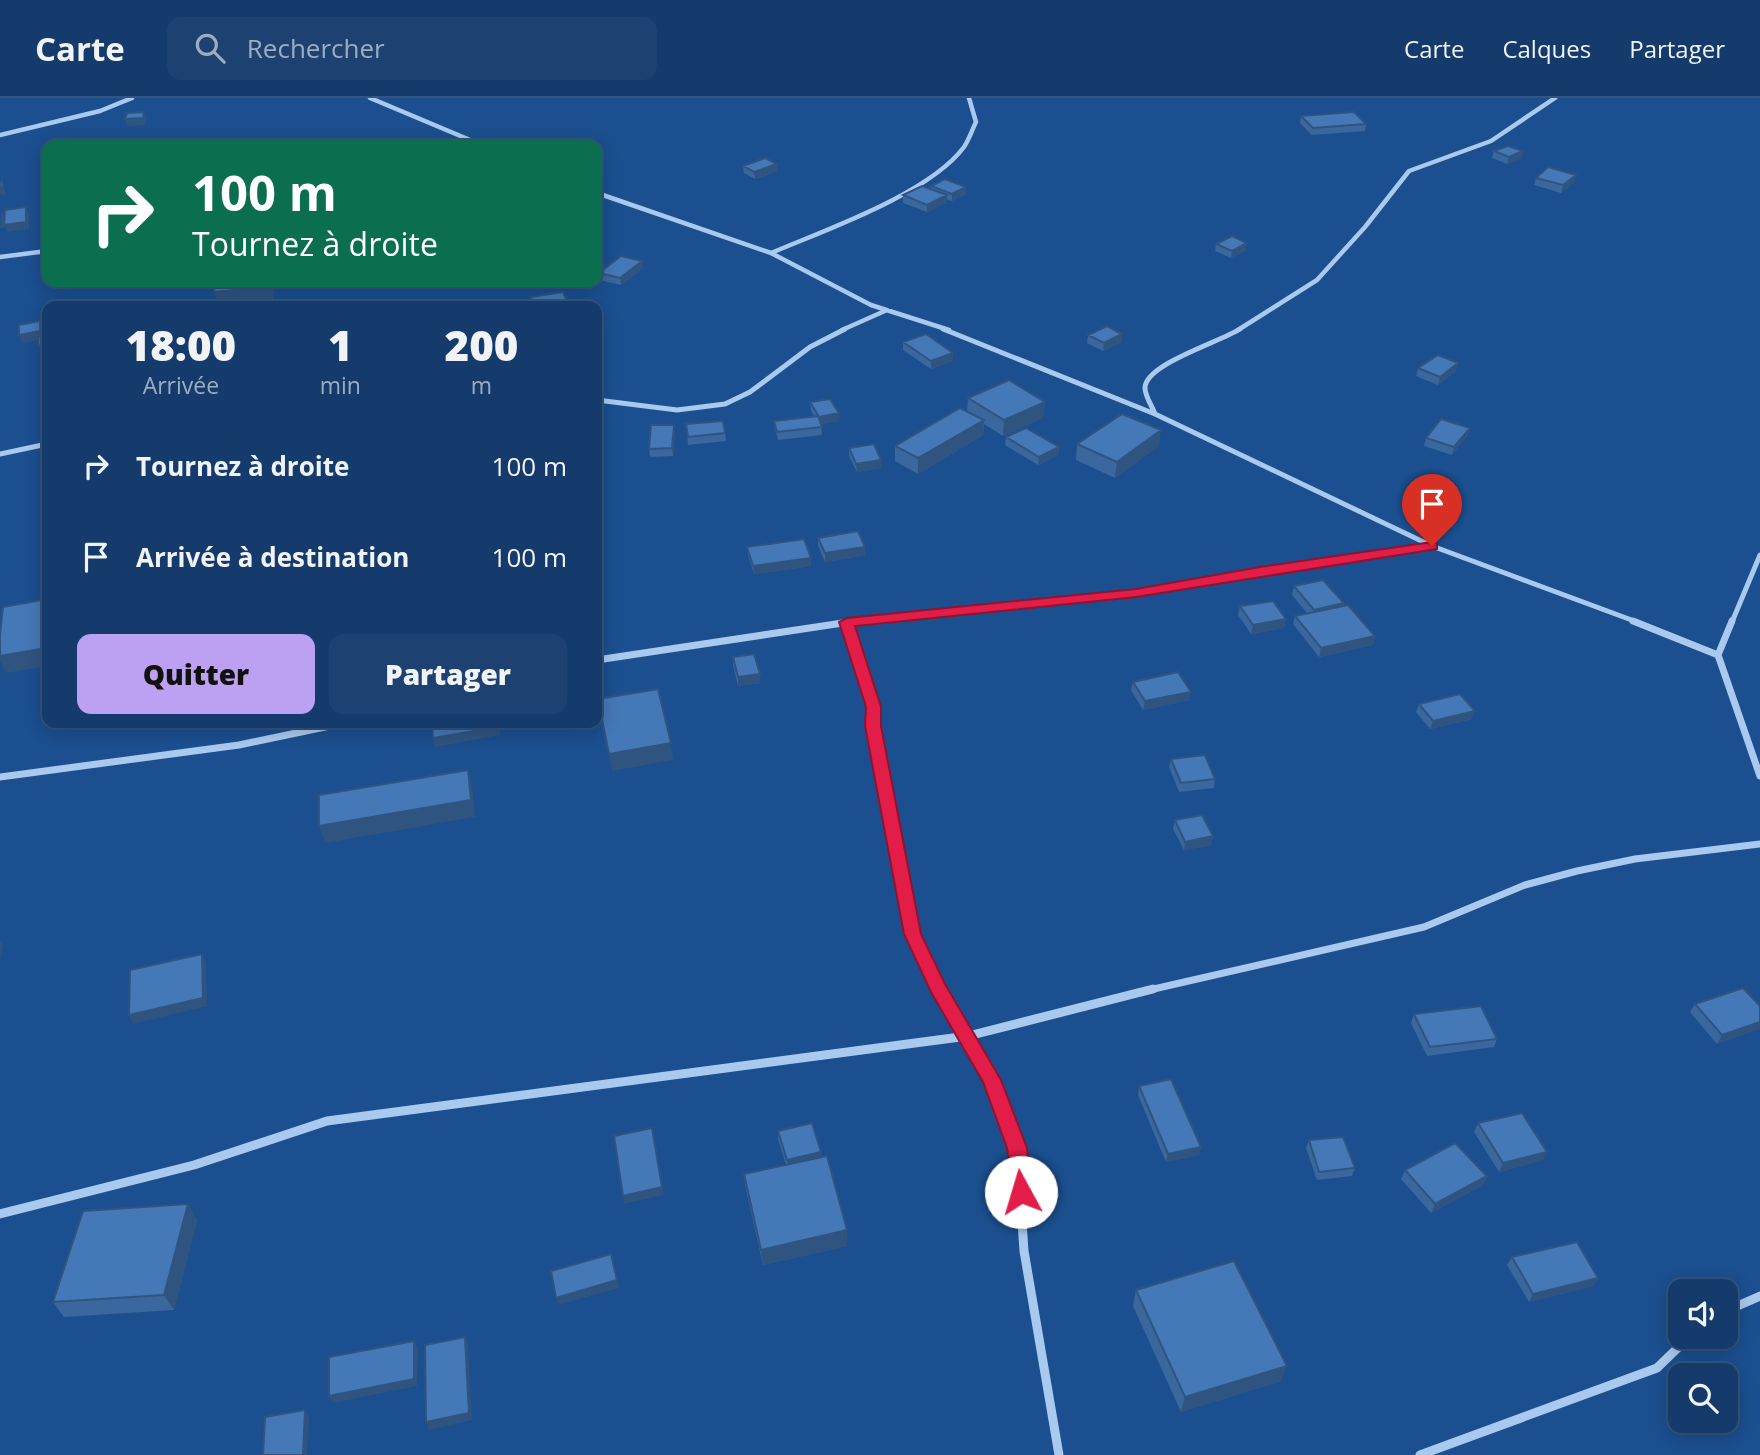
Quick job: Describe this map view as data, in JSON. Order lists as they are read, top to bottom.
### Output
{
  "page": {
    "header": "Carte",
    "search": "Rechercher",
    "nav": ["Carte", "Calques", "Partager"],
    "turn": ["100 m", "Tournez à droite"],
    "eta": [
      "18:00",
      "Arrivée",
      "1",
      "min",
      "200",
      "m"
    ],
    "list": [
      {
        "name": "Tournez à droite",
        "value": "100 m"
      },
      {
        "name": "Arrivée à destination",
        "value": "100 m"
      }
    ],
    "buttons": ["Quitter", "Partager"]
  }
}
